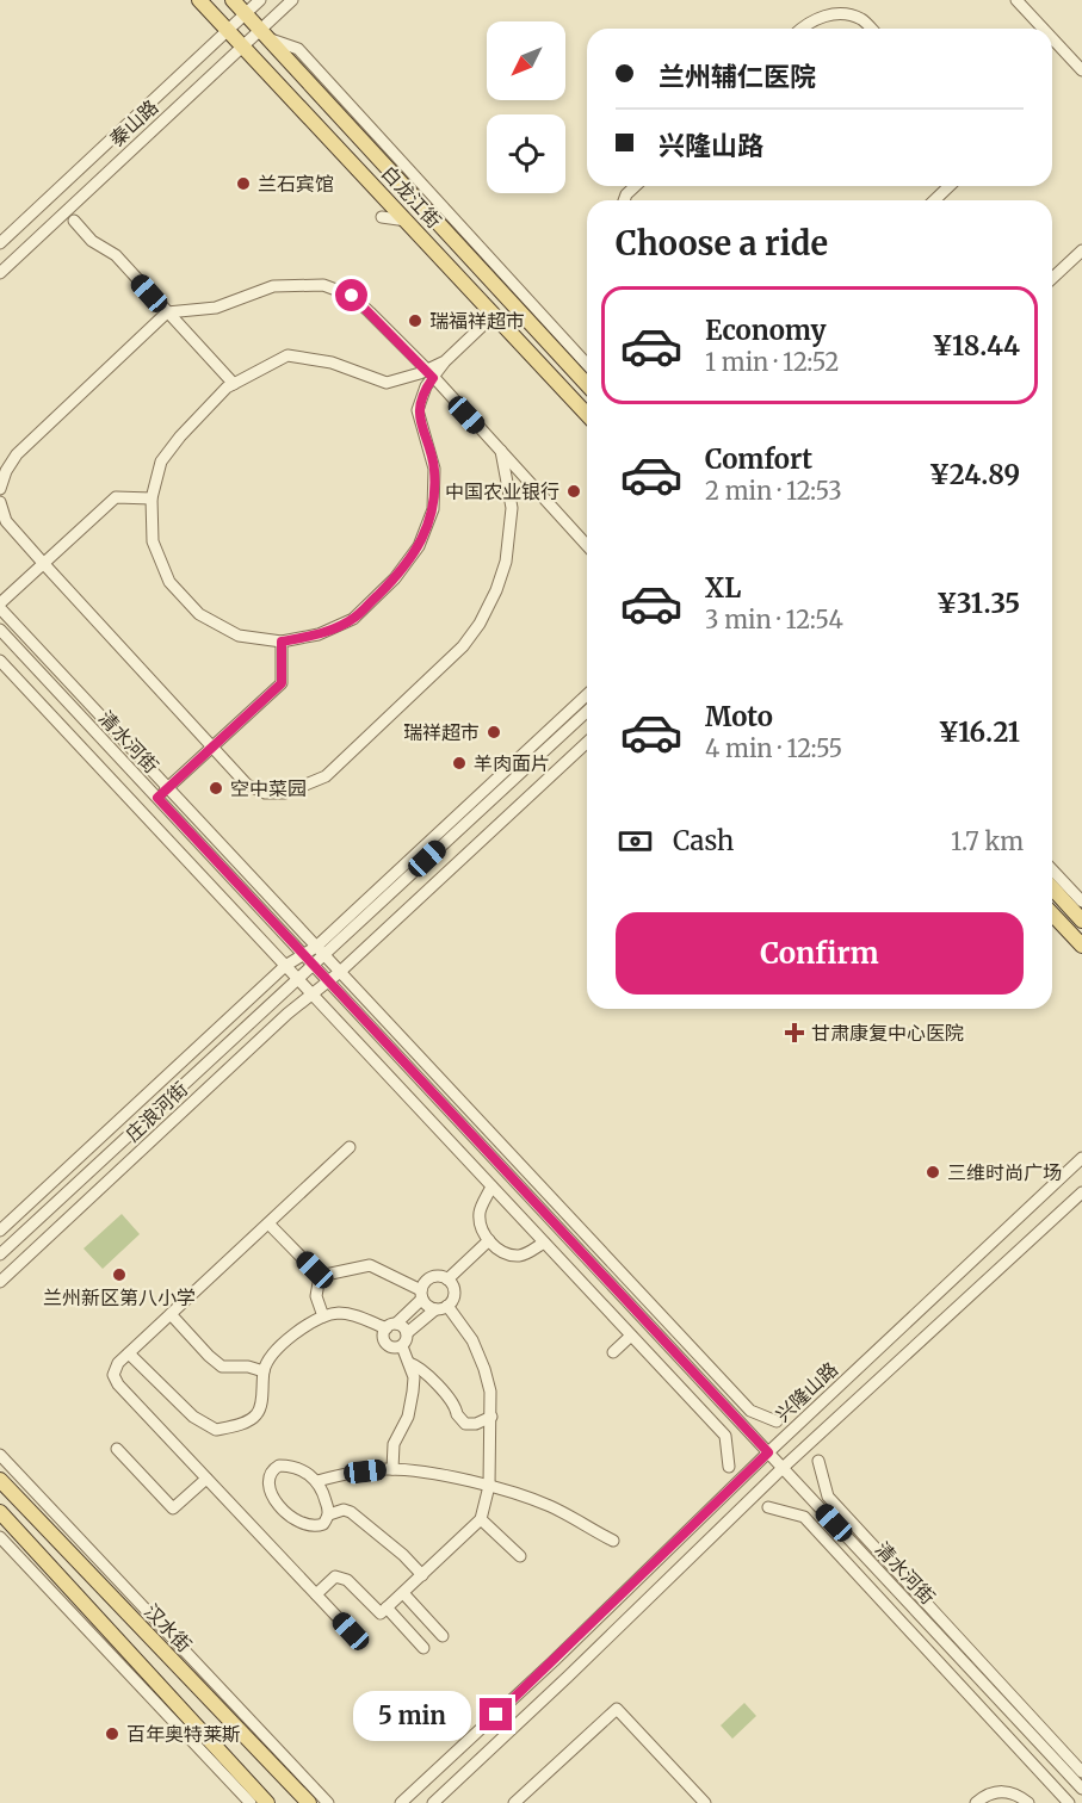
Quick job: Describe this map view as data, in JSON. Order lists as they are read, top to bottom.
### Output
{
  "streets": {
    "main road": ["白龙江街", "汉水街"],
    "street": [
      "秦山路",
      "清水河街",
      "庄浪河街",
      "兴隆山路"
    ]
  },
  "crossings": [
    ["秦山路", "白龙江街"],
    ["清水河街", "庄浪河街"],
    ["清水河街", "兴隆山路"]
  ],
  "places": {
    "other": [
      "兰石宾馆",
      "瑞福祥超市",
      "中国农业银行",
      "瑞祥超市",
      "羊肉面片",
      "空中菜园",
      "三维时尚广场",
      "兰州新区第八小学",
      "百年奥特莱斯"
    ],
    "health": ["甘肃康复中心医院"]
  },
  "north": "bottom left",
  "page": {
    "banner": ["兰州辅仁医院", "兴隆山路"],
    "heading": "Choose a ride",
    "list": [
      {
        "name": "Economy",
        "note": "1 min · 12:52",
        "value": "¥18.44"
      },
      {
        "name": "Comfort",
        "note": "2 min · 12:53",
        "value": "¥24.89"
      },
      {
        "name": "XL",
        "note": "3 min · 12:54",
        "value": "¥31.35"
      },
      {
        "name": "Moto",
        "note": "4 min · 12:55",
        "value": "¥16.21"
      }
    ],
    "pay": ["Cash", "1.7 km"],
    "buttons": "Confirm",
    "bubble": "5 min"
  }
}
